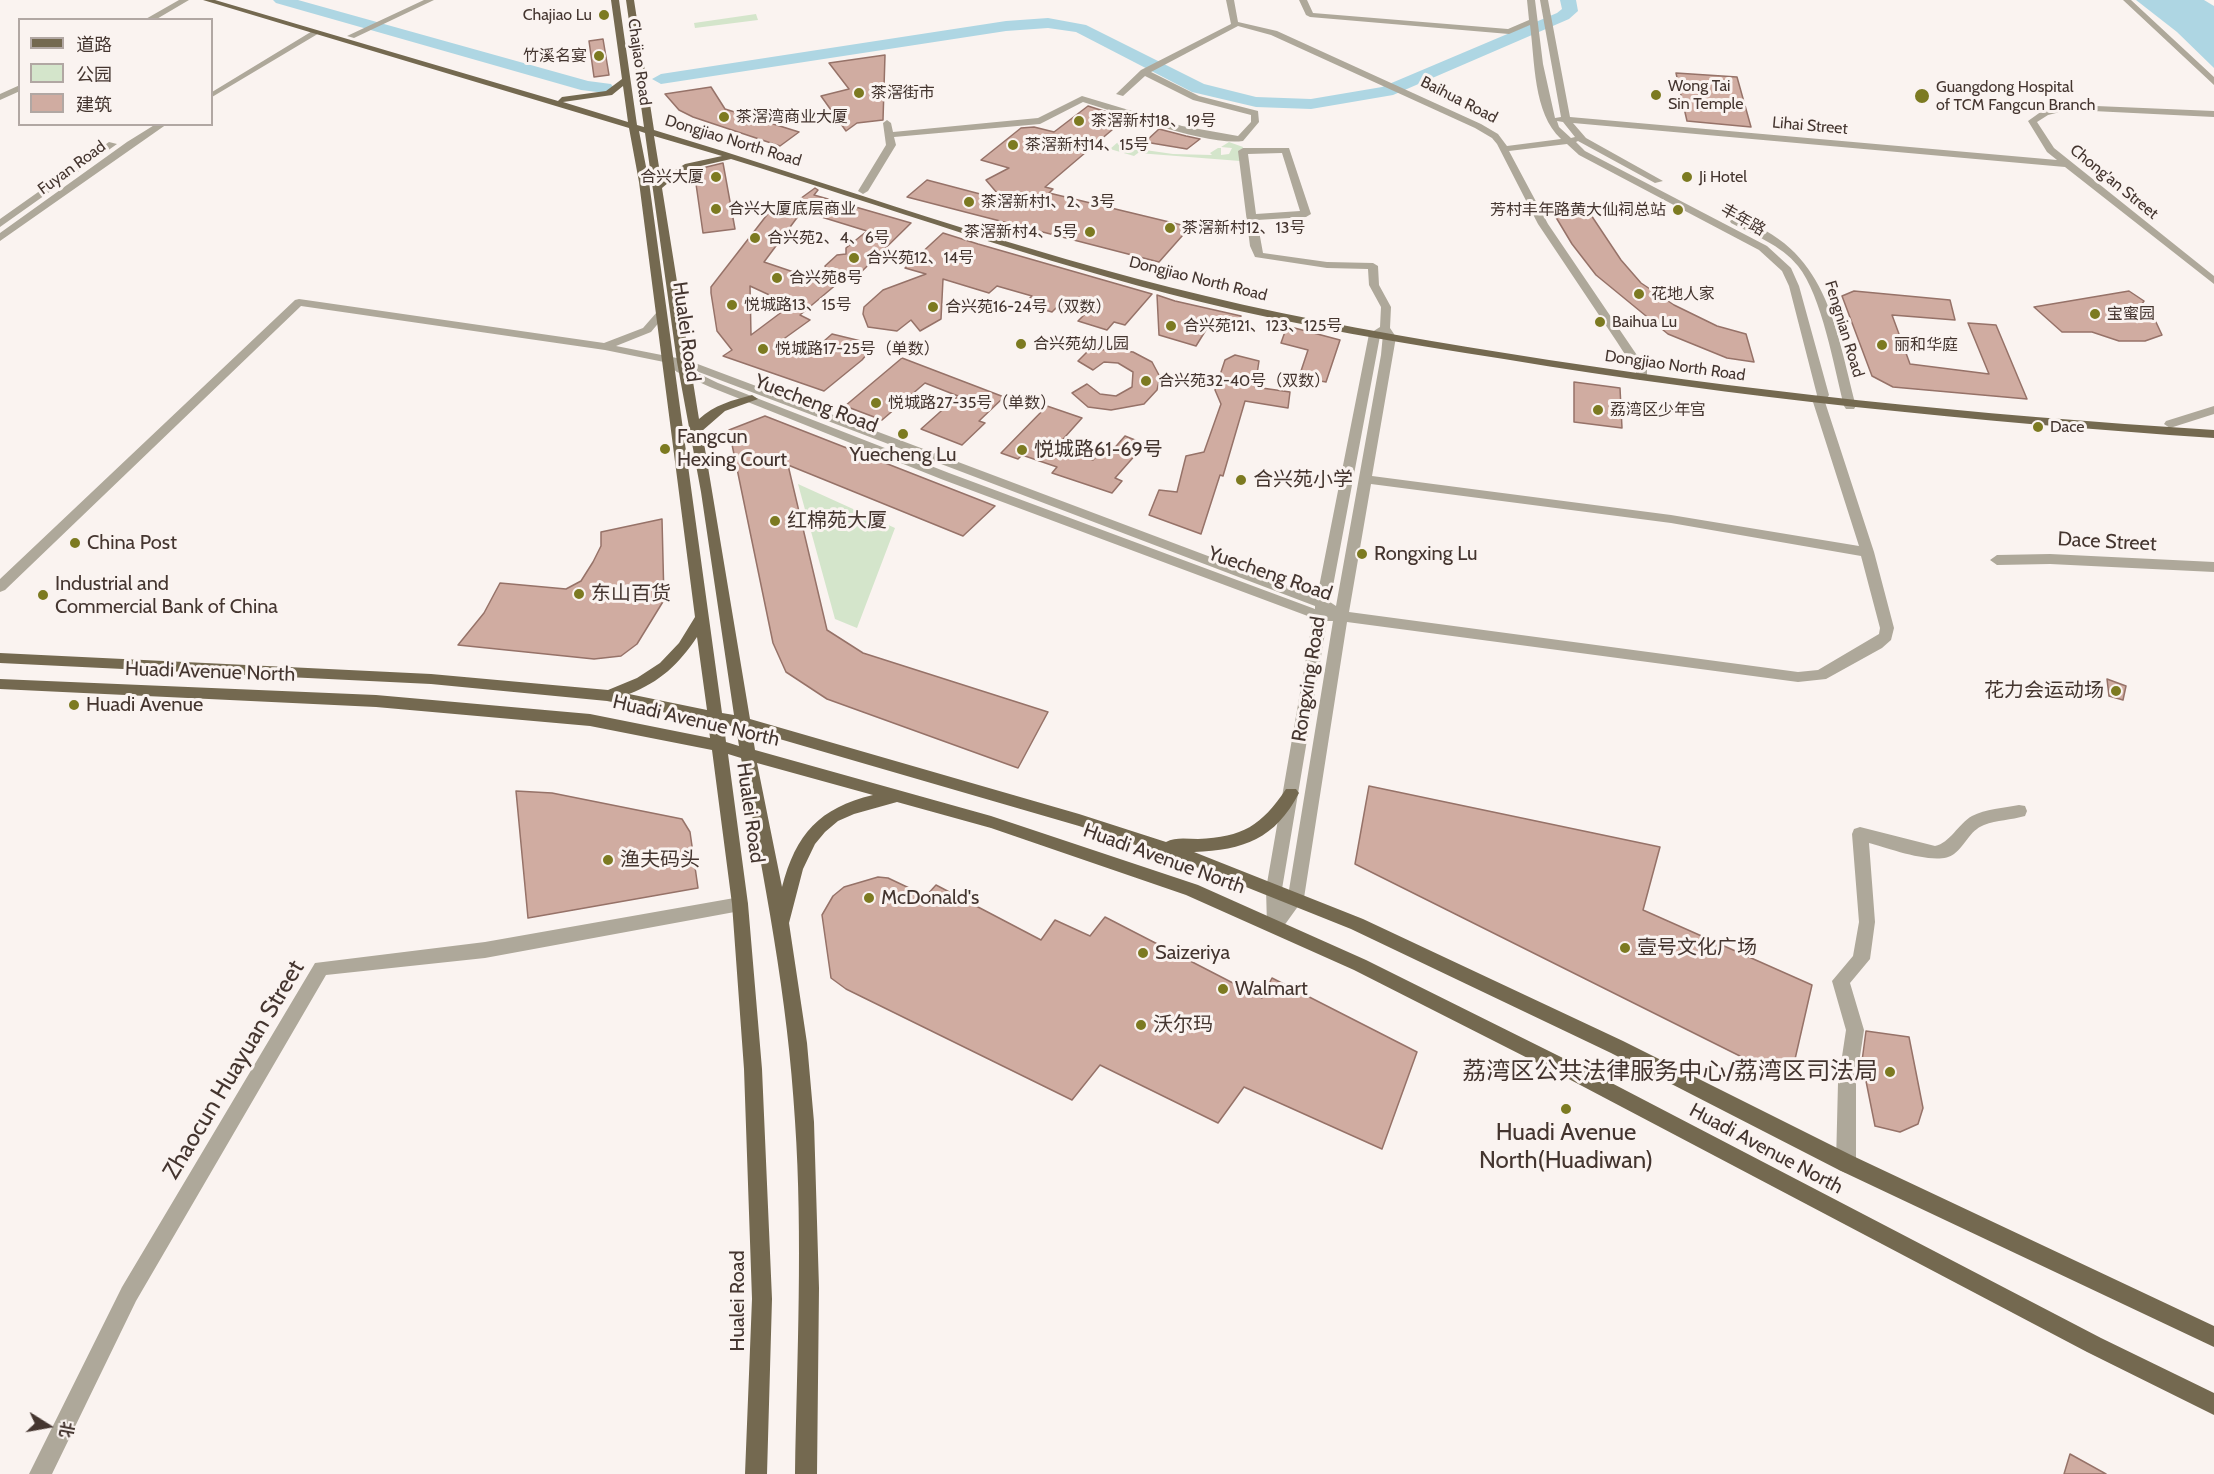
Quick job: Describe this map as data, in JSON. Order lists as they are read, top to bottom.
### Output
{
  "streets": {
    "main road": [
      "Chajiao Road",
      "Dongjiao North Road",
      "Hualei Road",
      "Huadi Avenue North"
    ],
    "street": [
      "Baihua Road",
      "Lihai Street",
      "Fuyan Road",
      "Chong'an Street",
      "丰年路",
      "Fengnian Road",
      "Yuecheng Road",
      "Dace Street",
      "Rongxing Road",
      "Zhaocun Huayuan Street"
    ]
  },
  "crossings": [
    ["Chajiao Road", "Dongjiao North Road"],
    ["Chajiao Road", "Hualei Road"],
    ["Baihua Road", "Dongjiao North Road"],
    ["Lihai Street", "Chong'an Street"],
    ["Lihai Street", "丰年路"],
    ["Dongjiao North Road", "丰年路"],
    ["Dongjiao North Road", "Fengnian Road"],
    ["Dongjiao North Road", "Hualei Road"],
    ["Dongjiao North Road", "Rongxing Road"],
    ["丰年路", "Fengnian Road"],
    ["丰年路", "Yuecheng Road"],
    ["Hualei Road", "Yuecheng Road"],
    ["Hualei Road", "Huadi Avenue North"],
    ["Hualei Road", "Zhaocun Huayuan Street"],
    ["Yuecheng Road", "Rongxing Road"],
    ["Huadi Avenue North", "Rongxing Road"]
  ],
  "places": [
    "Chajiao Lu",
    "竹溪名宴",
    "茶滘街市",
    "Wong Tai Sin Temple",
    "Guangdong Hospital of TCM Fangcun Branch",
    "茶滘湾商业大厦",
    "茶滘新村18、19号",
    "茶滘新村14、15号",
    "合兴大厦",
    "Ji Hotel",
    "茶滘新村1、2、3号",
    "合兴大厦底层商业",
    "芳村丰年路黄大仙祠总站",
    "茶滘新村12、13号",
    "茶滘新村4、5号",
    "合兴苑2、4、6号",
    "合兴苑12、14号",
    "合兴苑8号",
    "花地人家",
    "悦城路13、15号",
    "合兴苑16-24号（双数）",
    "宝蜜园",
    "Baihua Lu",
    "合兴苑121、123、125号",
    "合兴苑幼儿园",
    "丽和华庭",
    "悦城路17-25号（单数）",
    "合兴苑32-40号（双数）",
    "悦城路27-35号（单数）",
    "荔湾区少年宫",
    "Dace",
    "Yuecheng Lu",
    "Fangcun Hexing Court",
    "悦城路61-69号",
    "合兴苑小学",
    "红棉苑大厦",
    "China Post",
    "Rongxing Lu",
    "东山百货",
    "Industrial and Commercial Bank of China",
    "花力会运动场",
    "Huadi Avenue",
    "渔夫码头",
    "McDonald's",
    "壹号文化广场",
    "Saizeriya",
    "Walmart",
    "沃尔玛",
    "荔湾区公共法律服务中心/荔湾区司法局",
    "Huadi Avenue North(Huadiwan)"
  ],
  "legend": ["道路", "公园", "建筑"],
  "north": "right"
}
